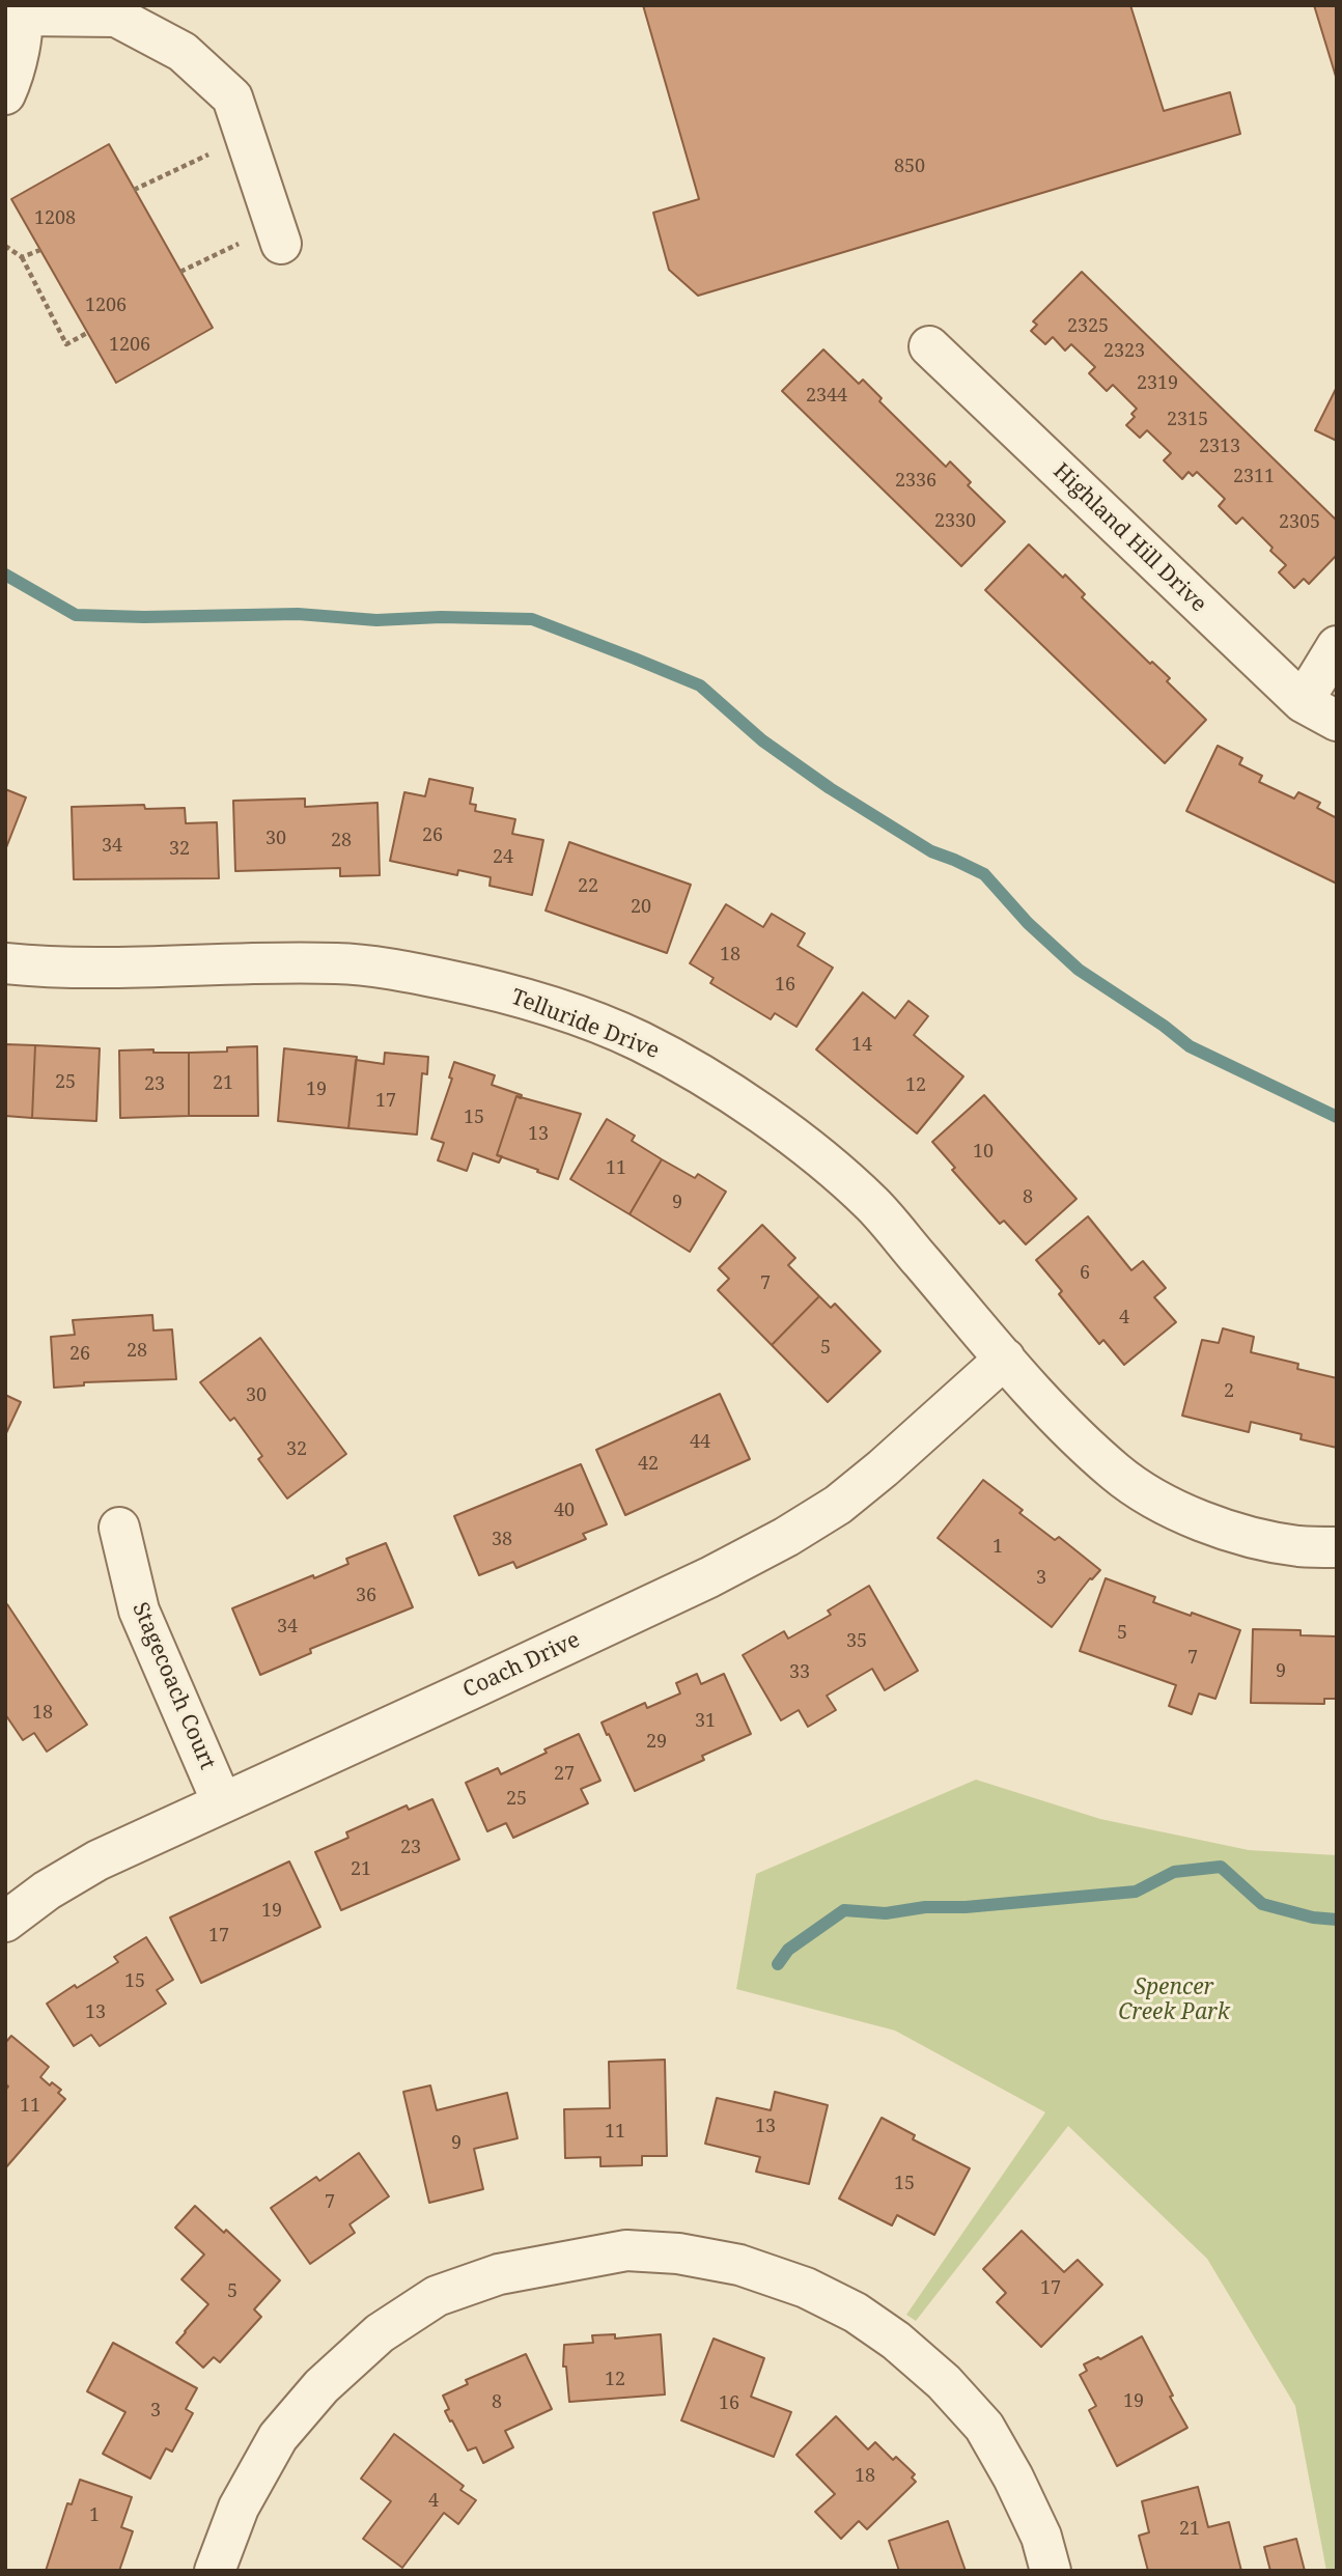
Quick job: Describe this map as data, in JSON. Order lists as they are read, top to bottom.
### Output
{
  "streets": {
    "street": [
      "Highland Hill Drive",
      "Telluride Drive",
      "Coach Drive",
      "Stagecoach Court"
    ]
  },
  "crossings": [
    ["Telluride Drive", "Coach Drive"],
    ["Coach Drive", "Stagecoach Court"]
  ],
  "parks": ["Spencer Creek Park"],
  "house_numbers": [
    "850",
    "1208",
    "1206",
    "2325",
    "1206",
    "2323",
    "2319",
    "2344",
    "2315",
    "2313",
    "2311",
    "2336",
    "2330",
    "2305",
    "26",
    "30",
    "28",
    "34",
    "32",
    "24",
    "22",
    "20",
    "18",
    "16",
    "14",
    "25",
    "21",
    "23",
    "12",
    "19",
    "17",
    "15",
    "13",
    "10",
    "11",
    "8",
    "9",
    "6",
    "7",
    "4",
    "5",
    "28",
    "26",
    "2",
    "30",
    "44",
    "32",
    "42",
    "40",
    "38",
    "1",
    "3",
    "36",
    "34",
    "5",
    "35",
    "7",
    "9",
    "33",
    "18",
    "31",
    "29",
    "27",
    "25",
    "23",
    "21",
    "19",
    "17",
    "15",
    "13",
    "11",
    "13",
    "11",
    "9",
    "15",
    "7",
    "17",
    "5",
    "12",
    "19",
    "8",
    "16",
    "3",
    "18",
    "4",
    "1",
    "21"
  ]
}
